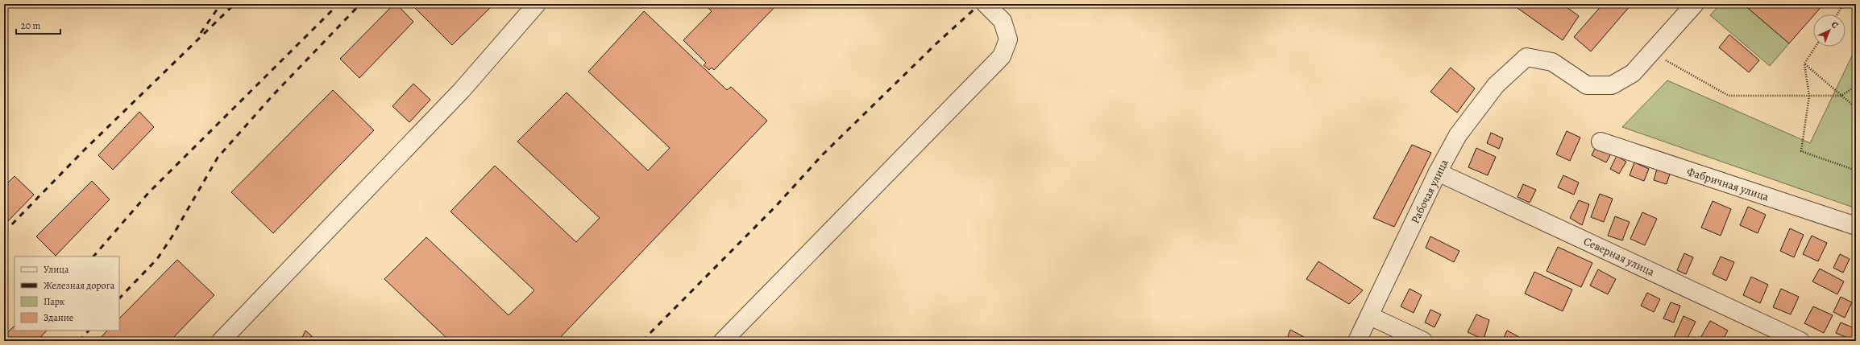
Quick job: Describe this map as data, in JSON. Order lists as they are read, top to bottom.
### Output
{
  "streets": {
    "street": ["Фабричная улица", "Рабочая улица", "Северная улица"]
  },
  "crossings": [
    ["Рабочая улица", "Северная улица"]
  ],
  "legend": [
    "Улица",
    "Железная дорога",
    "Парк",
    "Здание"
  ],
  "scale_bar": "20 m",
  "north": "top right"
}
